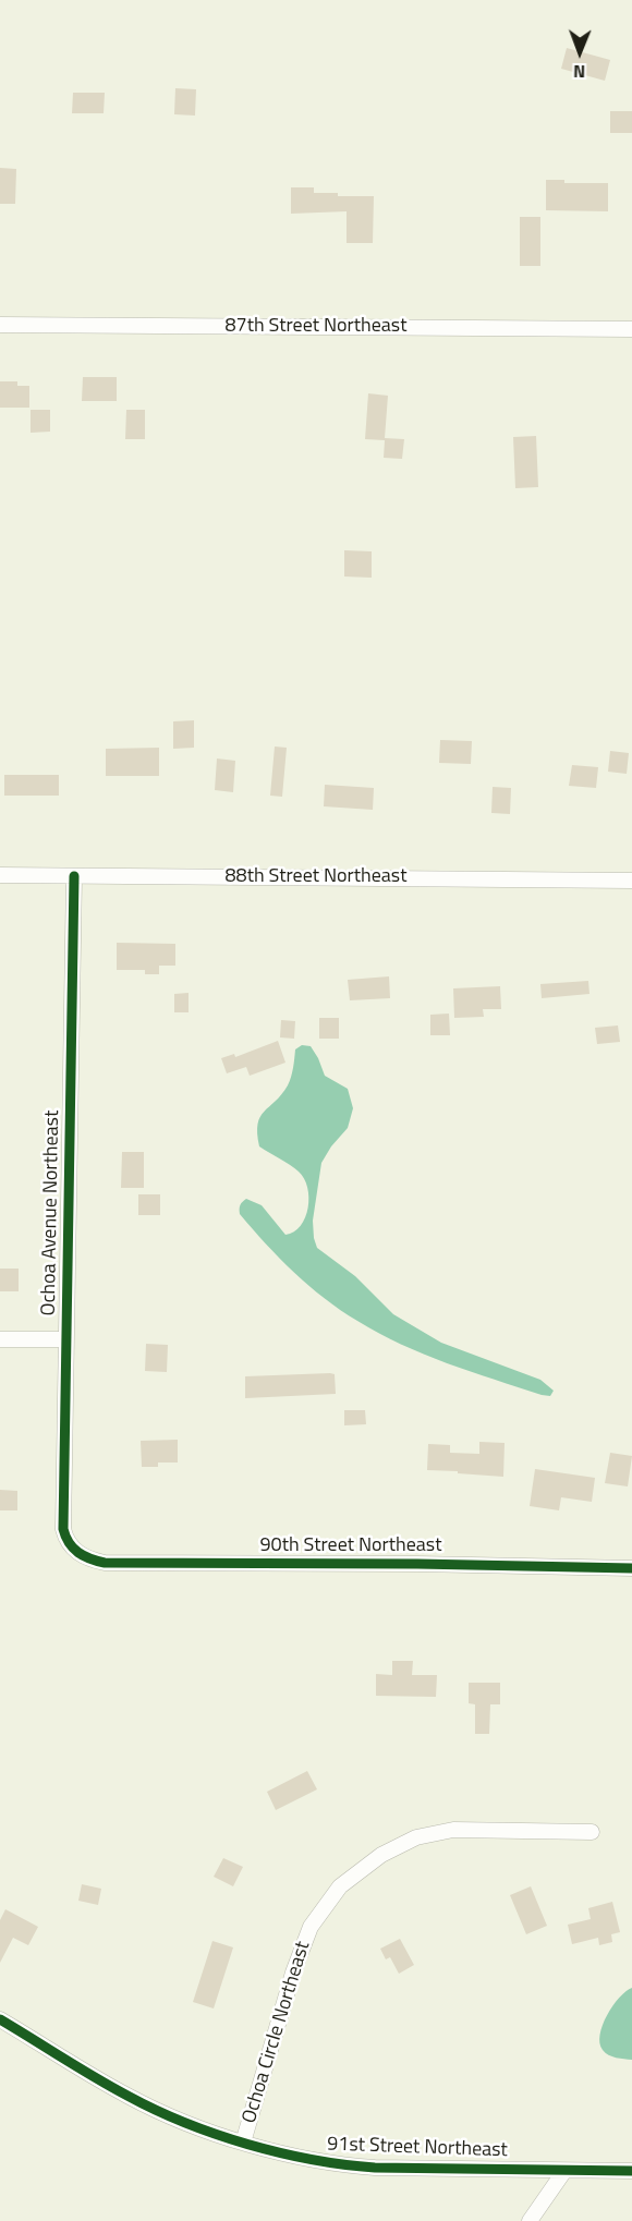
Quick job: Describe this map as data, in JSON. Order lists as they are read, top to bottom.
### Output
{
  "streets": {
    "street": [
      "87th Street Northeast",
      "88th Street Northeast",
      "Ochoa Avenue Northeast",
      "90th Street Northeast",
      "Ochoa Circle Northeast",
      "91st Street Northeast"
    ]
  },
  "crossings": [
    ["88th Street Northeast", "Ochoa Avenue Northeast"],
    ["Ochoa Avenue Northeast", "90th Street Northeast"],
    ["Ochoa Circle Northeast", "91st Street Northeast"]
  ],
  "north": "bottom"
}
